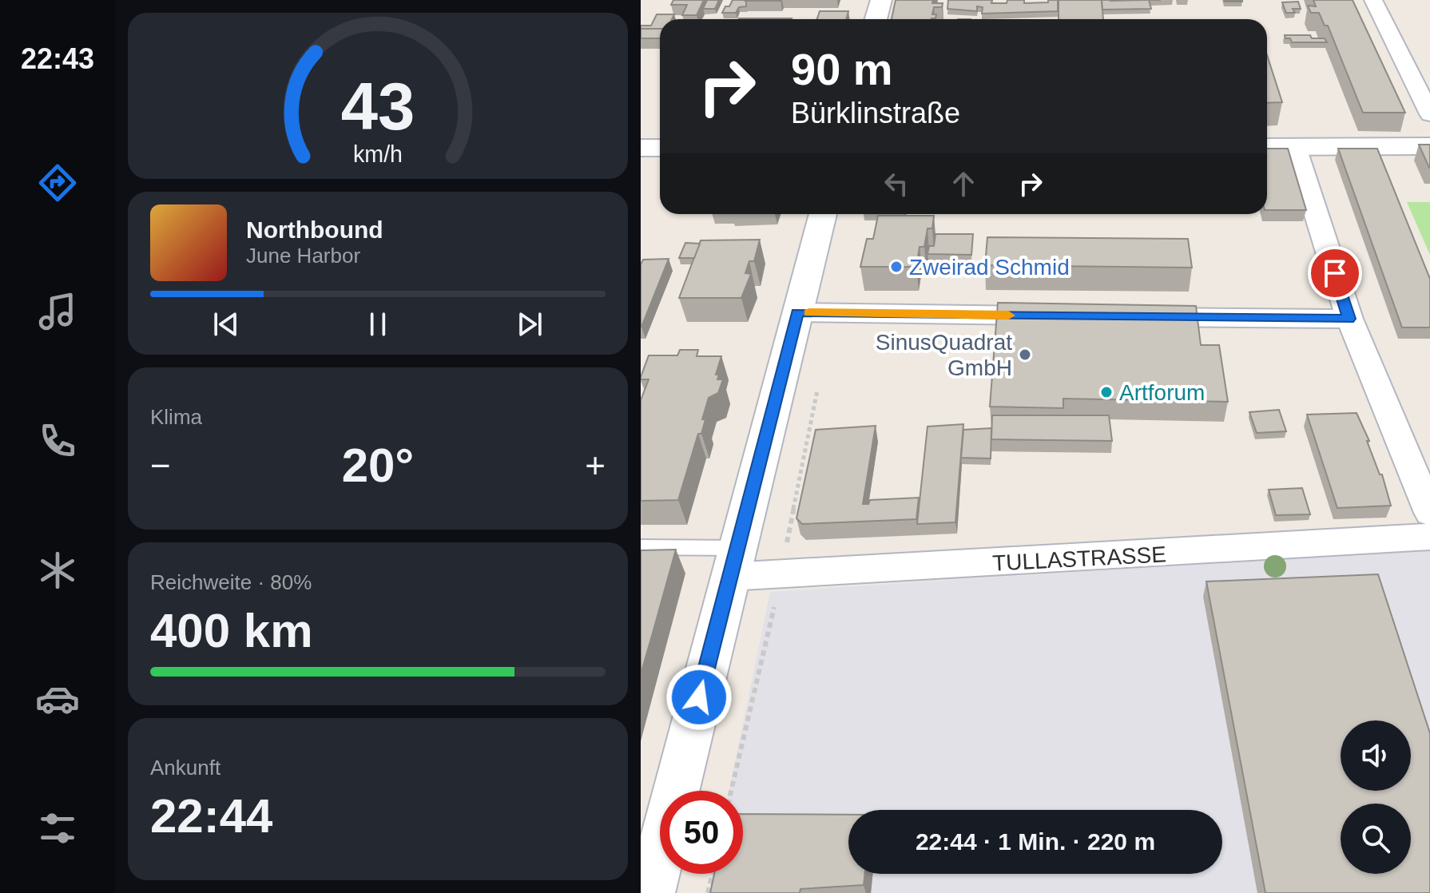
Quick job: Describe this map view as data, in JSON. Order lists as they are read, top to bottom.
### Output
{
  "streets": {
    "street": ["TULLASTRASSE"]
  },
  "places": ["Zweirad Schmid", "SinusQuadrat GmbH", "Artforum"],
  "page": {
    "tabs": "22:43",
    "turn": ["90 m", "Bürklinstraße"],
    "song": ["Northbound", "June Harbor"],
    "tile": [
      "Klima",
      ["Reichweite · 80%", "400 km"],
      ["Ankunft", "22:44"]
    ],
    "heat": ["−", "20°", "+"],
    "limit": "50",
    "trip": "22:44 · 1 Min. · 220 m",
    "gauge": ["43", "km/h"]
  }
}
